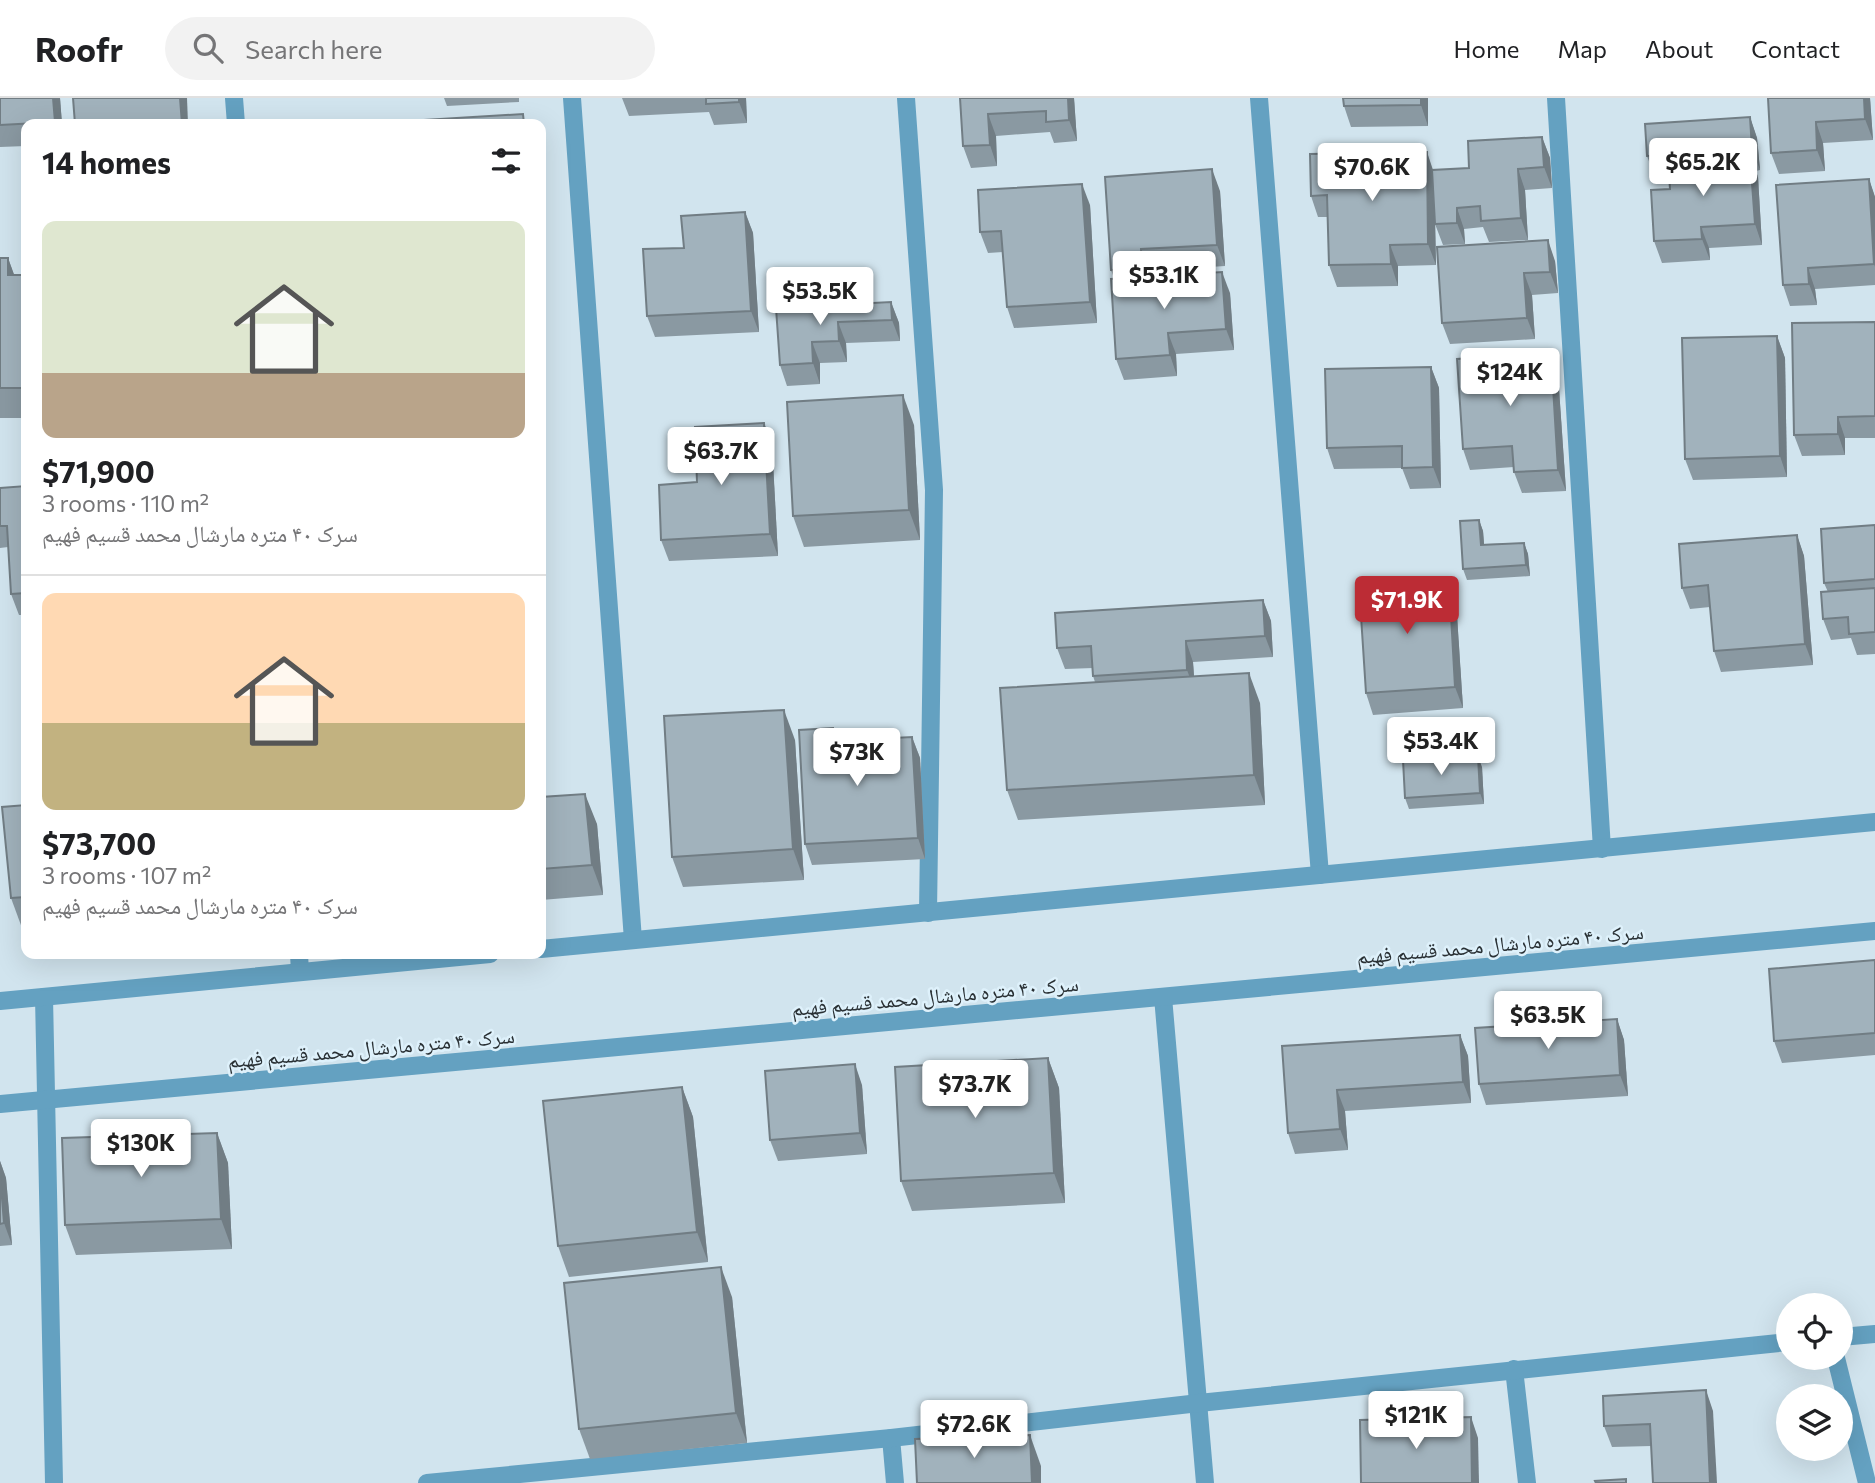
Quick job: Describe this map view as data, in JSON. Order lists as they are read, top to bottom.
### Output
{
  "streets": {
    "street": ["سرک ۴۰ متره مارشال محمد قسیم فهیم"]
  },
  "page": {
    "header": "Roofr",
    "search": "Search here",
    "nav": [
      "Home",
      "Map",
      "About",
      "Contact"
    ],
    "heading": "14 homes",
    "price": [
      "$65.2K",
      "$70.6K",
      "$53.1K",
      "$53.5K",
      "$124K",
      "$63.7K",
      "$71.9K",
      "$53.4K",
      "$73K",
      "$63.5K",
      "$73.7K",
      "$130K",
      "$121K",
      "$72.6K"
    ],
    "list": [
      {
        "name": "$71,900",
        "note": "3 rooms · 110 m² · سرک ۴۰ متره مارشال محمد قسیم فهیم"
      },
      {
        "name": "$73,700",
        "note": "3 rooms · 107 m² · سرک ۴۰ متره مارشال محمد قسیم فهیم"
      }
    ]
  }
}
